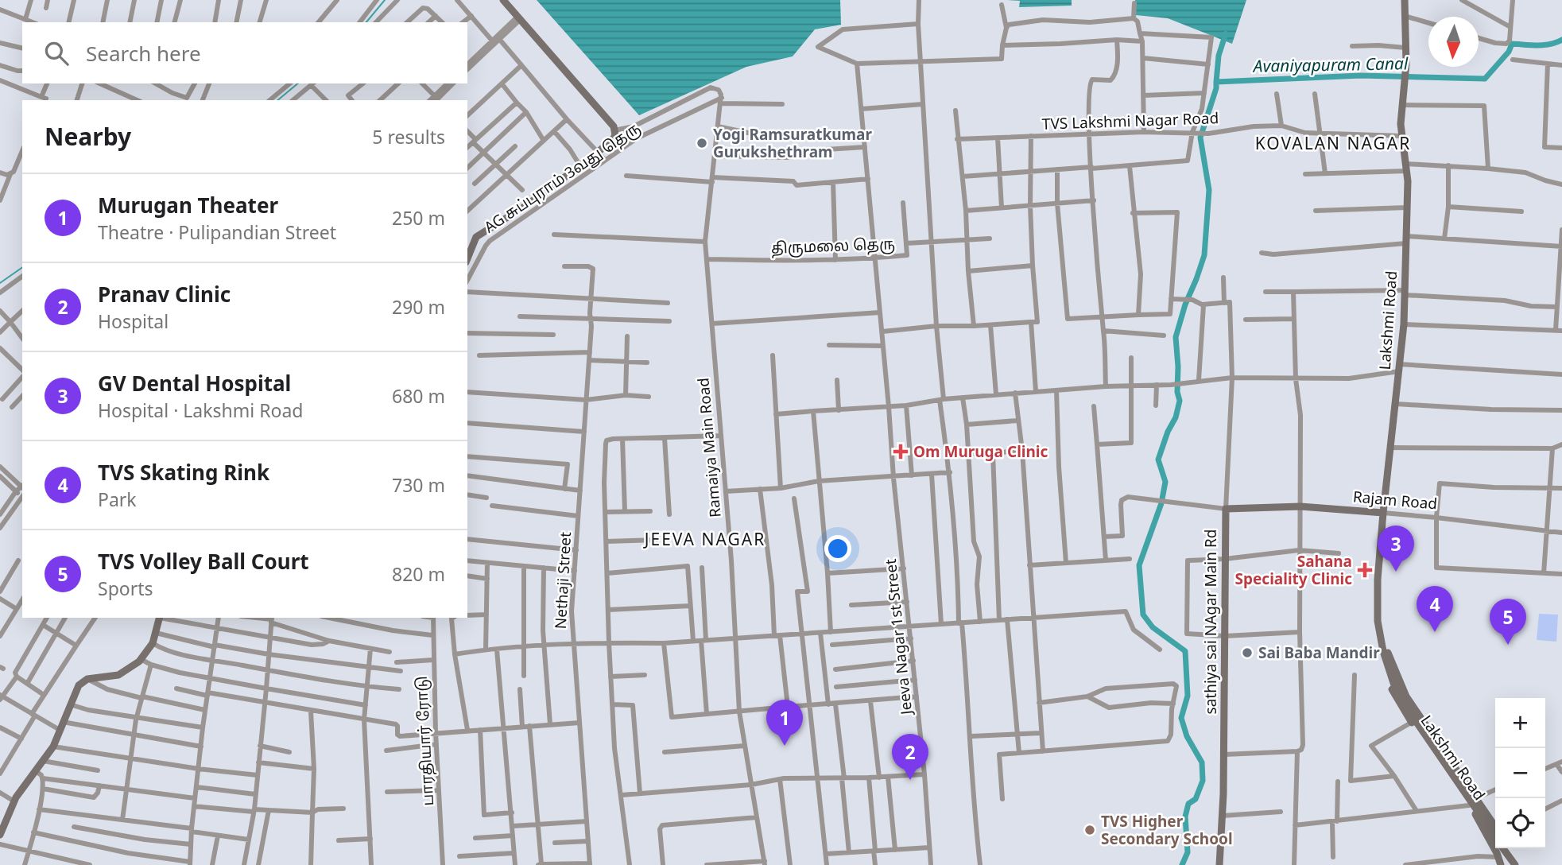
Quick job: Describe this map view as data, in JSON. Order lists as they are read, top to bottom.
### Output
{
  "streets": {
    "street": [
      "TVS Lakshmi Nagar Road",
      "AG சுப்புராம் 3வது தெரு",
      "திருமலை தெரு",
      "Lakshmi Road",
      "Ramaiya Main Road",
      "Rajam Road",
      "Nethaji Street",
      "sathiya sai NAgar Main Rd",
      "Jeeva Nagar 1st Street",
      "பாரதியார் ரோடு"
    ]
  },
  "crossings": [
    ["TVS Lakshmi Nagar Road", "Lakshmi Road"],
    ["AG சுப்புராம் 3வது தெரு", "Ramaiya Main Road"],
    ["திருமலை தெரு", "Ramaiya Main Road"],
    ["திருமலை தெரு", "Jeeva Nagar 1st Street"],
    ["Lakshmi Road", "Rajam Road"],
    ["Rajam Road", "sathiya sai NAgar Main Rd"]
  ],
  "districts": ["KOVALAN NAGAR", "JEEVA NAGAR"],
  "water": ["Avaniyapuram Canal"],
  "places": {
    "other": ["Yogi Ramsuratkumar Gurukshethram", "Sai Baba Mandir", "TVS Higher Secondary School"],
    "health": ["Om Muruga Clinic", "Sahana Speciality Clinic"]
  },
  "north": "bottom",
  "page": {
    "search": "Search here",
    "heading": ["Nearby", "5 results"],
    "list": [
      {
        "mark": "1",
        "name": "Murugan Theater",
        "note": "Theatre · Pulipandian Street",
        "value": "250 m"
      },
      {
        "mark": "2",
        "name": "Pranav Clinic",
        "note": "Hospital",
        "value": "290 m"
      },
      {
        "mark": "3",
        "name": "GV Dental Hospital",
        "note": "Hospital · Lakshmi Road",
        "value": "680 m"
      },
      {
        "mark": "4",
        "name": "TVS Skating Rink",
        "note": "Park",
        "value": "730 m"
      },
      {
        "mark": "5",
        "name": "TVS Volley Ball Court",
        "note": "Sports",
        "value": "820 m"
      }
    ],
    "pins": [
      "3",
      "4",
      "5",
      "1",
      "2"
    ],
    "map_buttons": ["+", "−"]
  }
}
